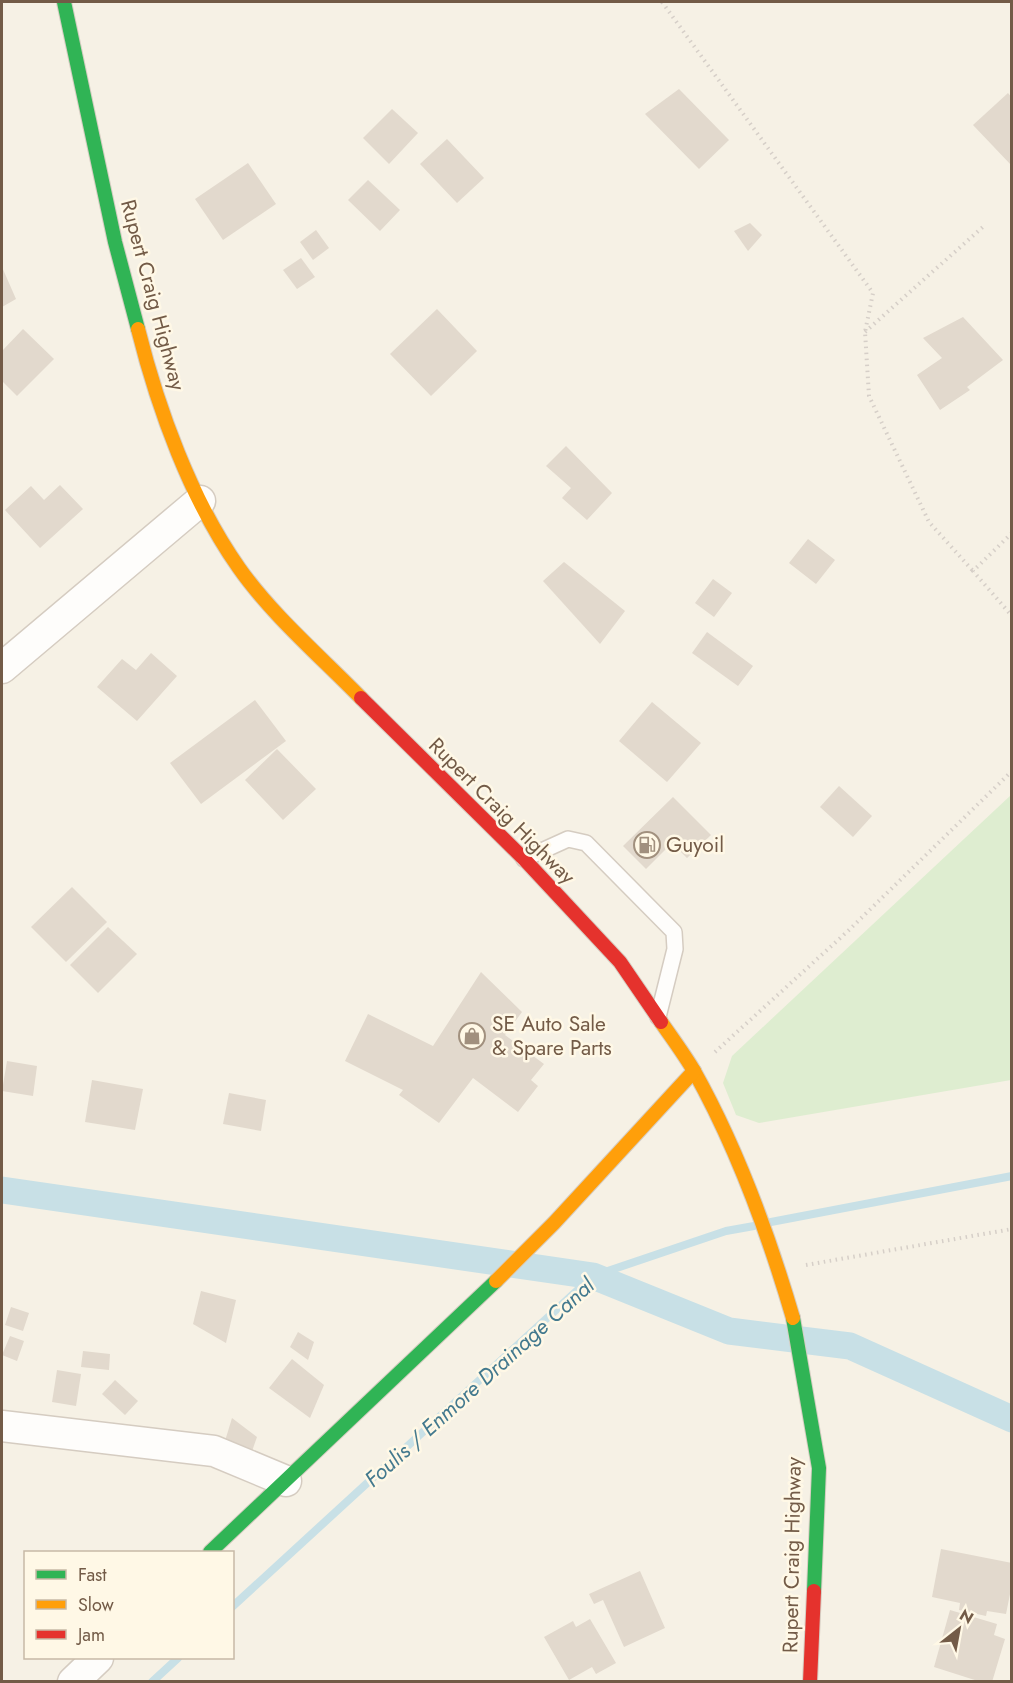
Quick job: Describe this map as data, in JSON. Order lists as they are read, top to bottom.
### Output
{
  "streets": {
    "main road": ["Rupert Craig Highway"]
  },
  "water": ["Foulis / Enmore Drainage Canal"],
  "places": {
    "fuel station": ["Guyoil"],
    "shop": ["SE Auto Sale & Spare Parts"]
  },
  "legend": ["Fast", "Slow", "Jam"],
  "north": "top right"
}
